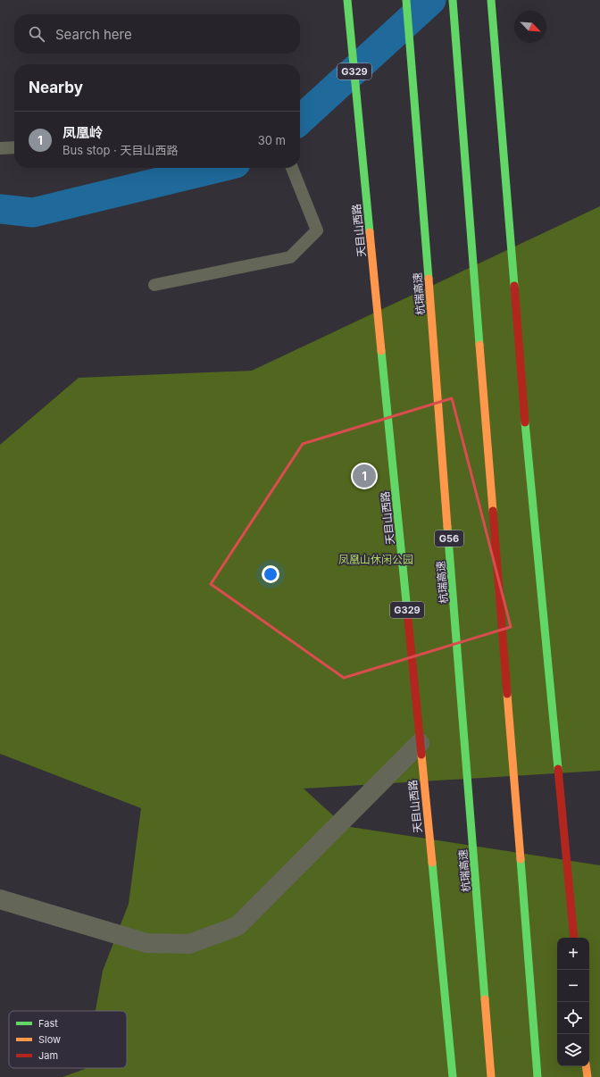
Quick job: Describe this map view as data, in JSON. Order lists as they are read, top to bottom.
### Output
{
  "streets": {
    "highway": [
      "G329",
      "天目山西路",
      "杭瑞高速",
      "G56"
    ]
  },
  "parks": ["凤凰山休闲公园"],
  "legend": ["Fast", "Slow", "Jam"],
  "north": "bottom right",
  "page": {
    "search": "Search here",
    "heading": "Nearby",
    "list": [
      {
        "mark": "1",
        "name": "凤凰岭",
        "note": "Bus stop · 天目山西路",
        "value": "30 m"
      }
    ],
    "pins": "1",
    "map_buttons": ["+", "−"]
  }
}
